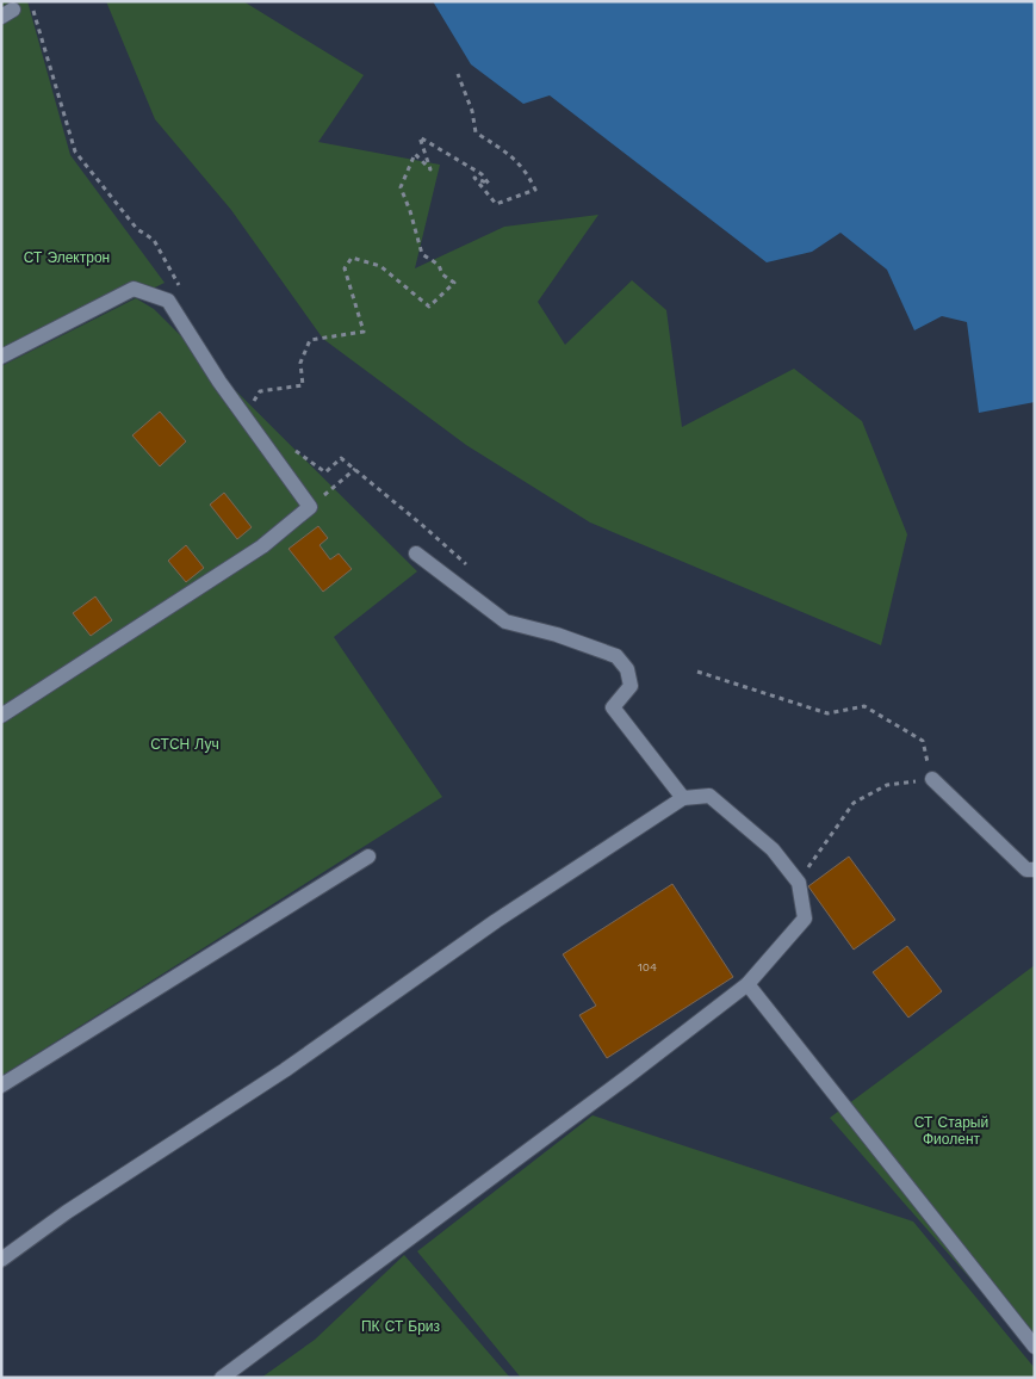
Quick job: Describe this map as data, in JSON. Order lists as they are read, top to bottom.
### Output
{
  "parks": [
    "СТ Электрон",
    "СТСН Луч",
    "СТ Старый Фиолент",
    "ПК СТ Бриз"
  ],
  "house_numbers": ["104"]
}
